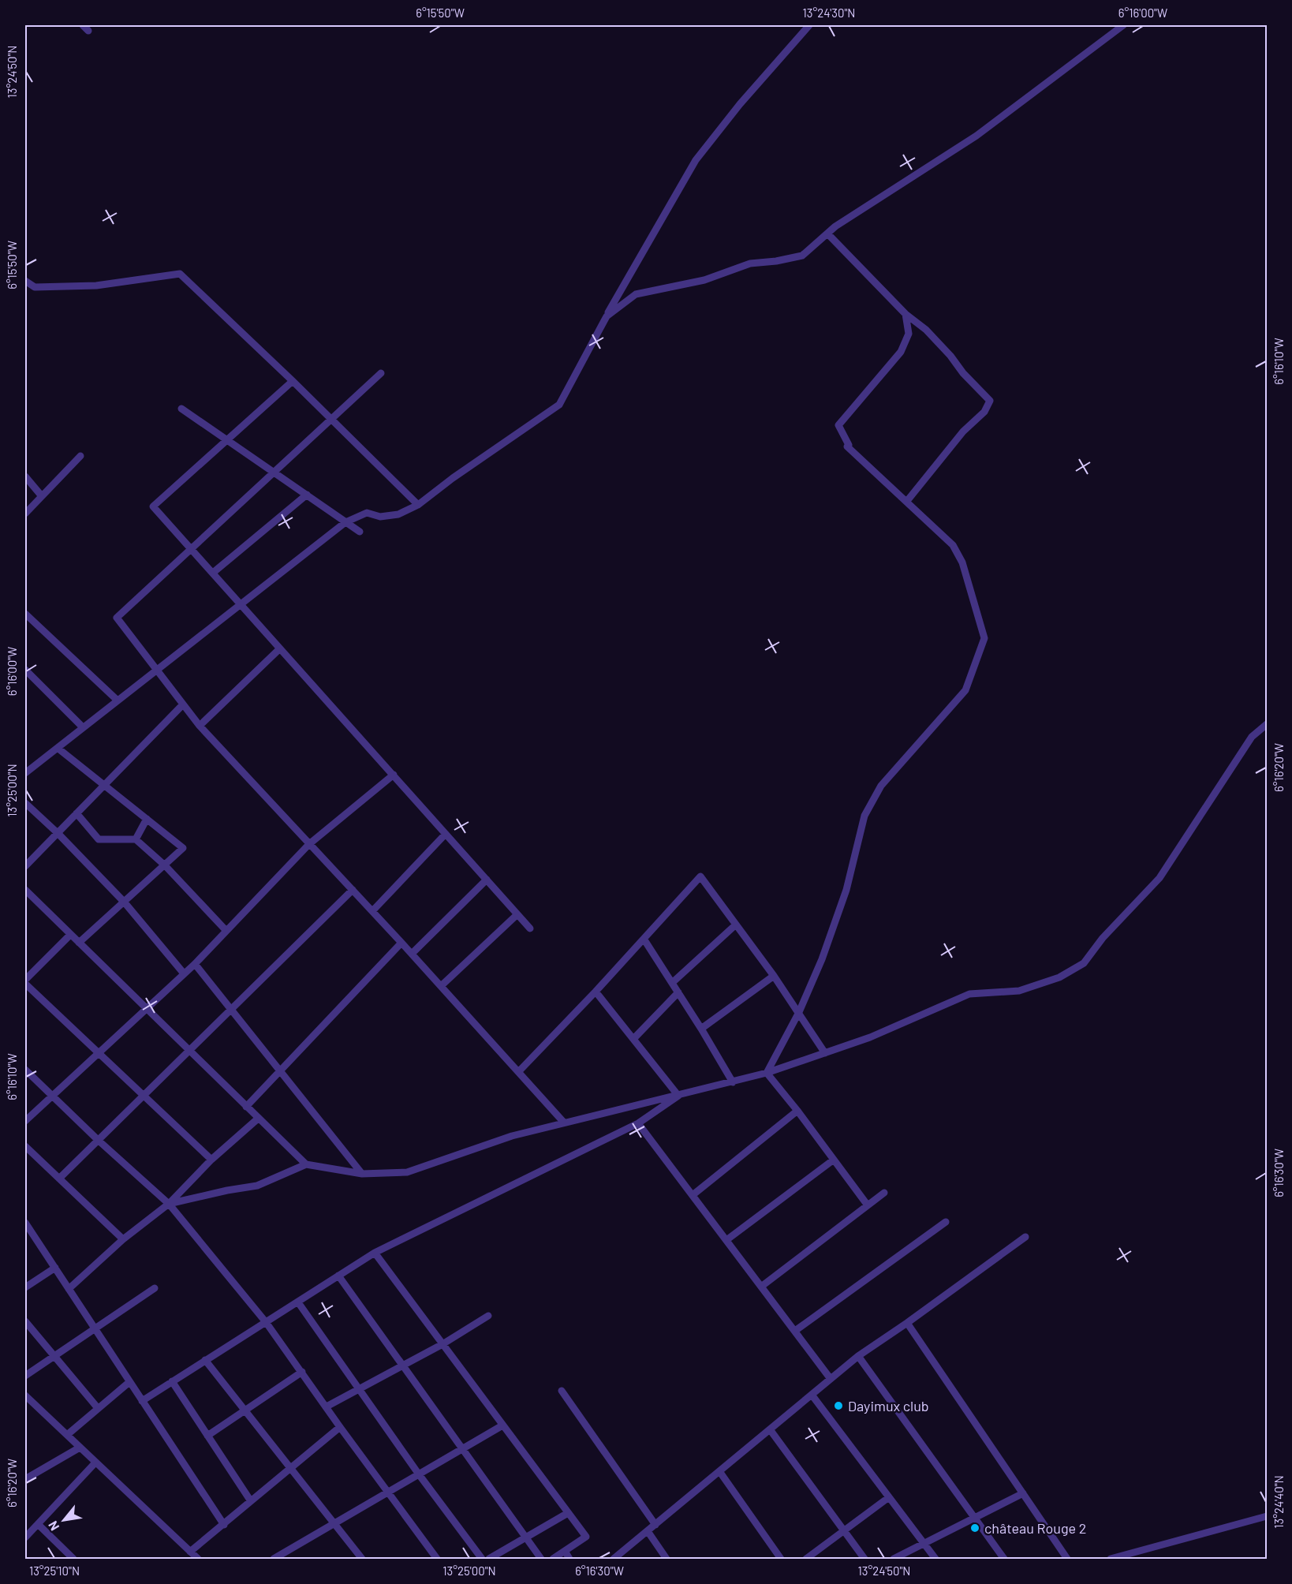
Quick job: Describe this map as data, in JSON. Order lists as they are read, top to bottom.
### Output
{
  "places": ["Dayimux club", "château Rouge 2"],
  "north": "bottom left",
  "coordinates": [
    "6°15'50\"W",
    "13°24'30\"N",
    "6°16'00\"W",
    "13°24'50\"N",
    "6°16'10\"W",
    "6°16'20\"W",
    "13°25'00\"N",
    "6°16'30\"W",
    "13°24'40\"N",
    "13°25'10\"N"
  ]
}
